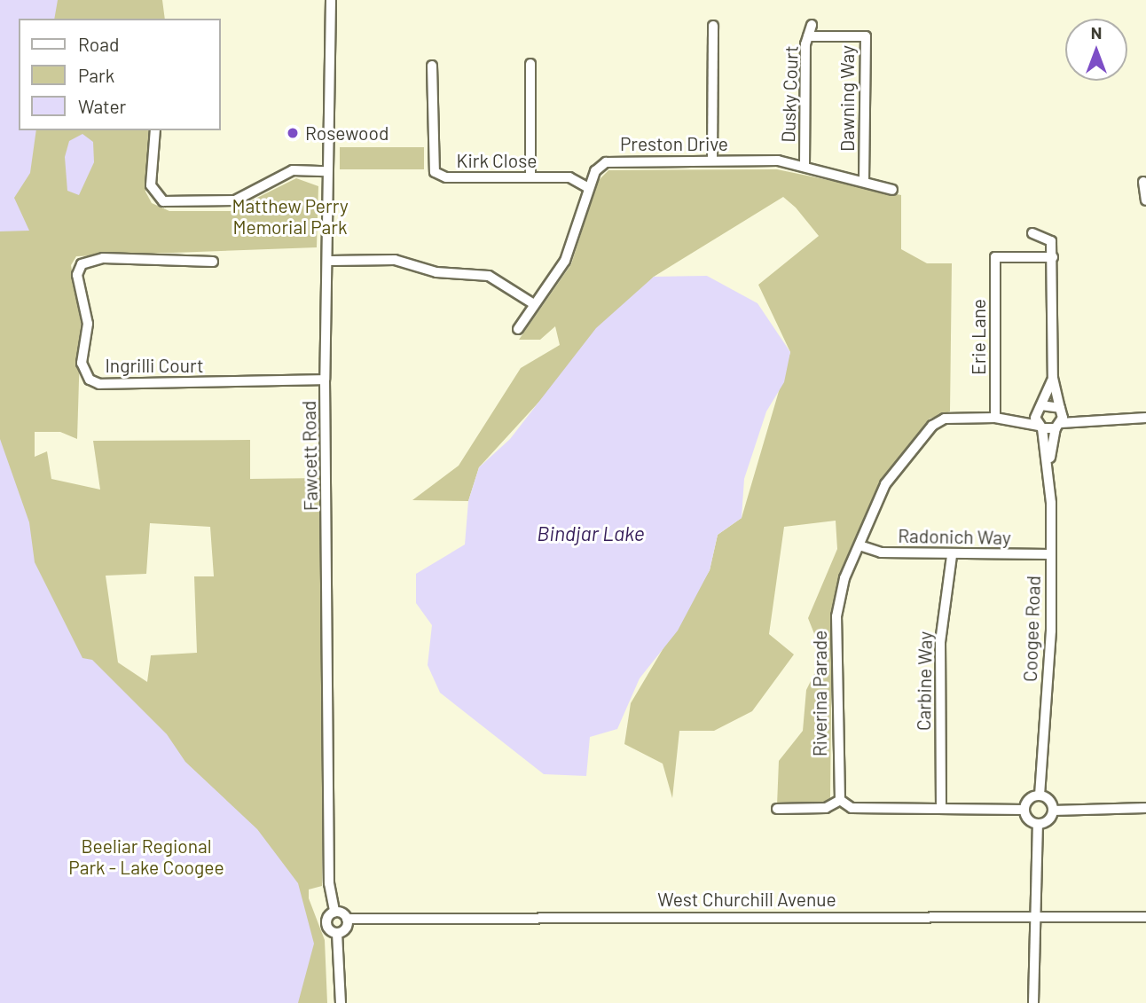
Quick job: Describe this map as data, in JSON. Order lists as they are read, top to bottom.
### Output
{
  "streets": {
    "street": [
      "Dusky Court",
      "Dawning Way",
      "Preston Drive",
      "Kirk Close",
      "Erie Lane",
      "Ingrilli Court",
      "Fawcett Road",
      "Radonich Way",
      "Coogee Road",
      "Carbine Way",
      "Riverina Parade",
      "West Churchill Avenue"
    ]
  },
  "crossings": [
    ["Dusky Court", "Dawning Way"],
    ["Dusky Court", "Preston Drive"],
    ["Dawning Way", "Preston Drive"],
    ["Preston Drive", "Kirk Close"],
    ["Erie Lane", "Riverina Parade"],
    ["Ingrilli Court", "Fawcett Road"],
    ["Radonich Way", "Coogee Road"],
    ["Radonich Way", "Carbine Way"],
    ["Radonich Way", "Riverina Parade"]
  ],
  "water": ["Bindjar Lake"],
  "parks": ["Matthew Perry Memorial Park", "Beeliar Regional Park - Lake Coogee"],
  "places": ["Rosewood"],
  "legend": ["Road", "Park", "Water"],
  "north": "top"
}
